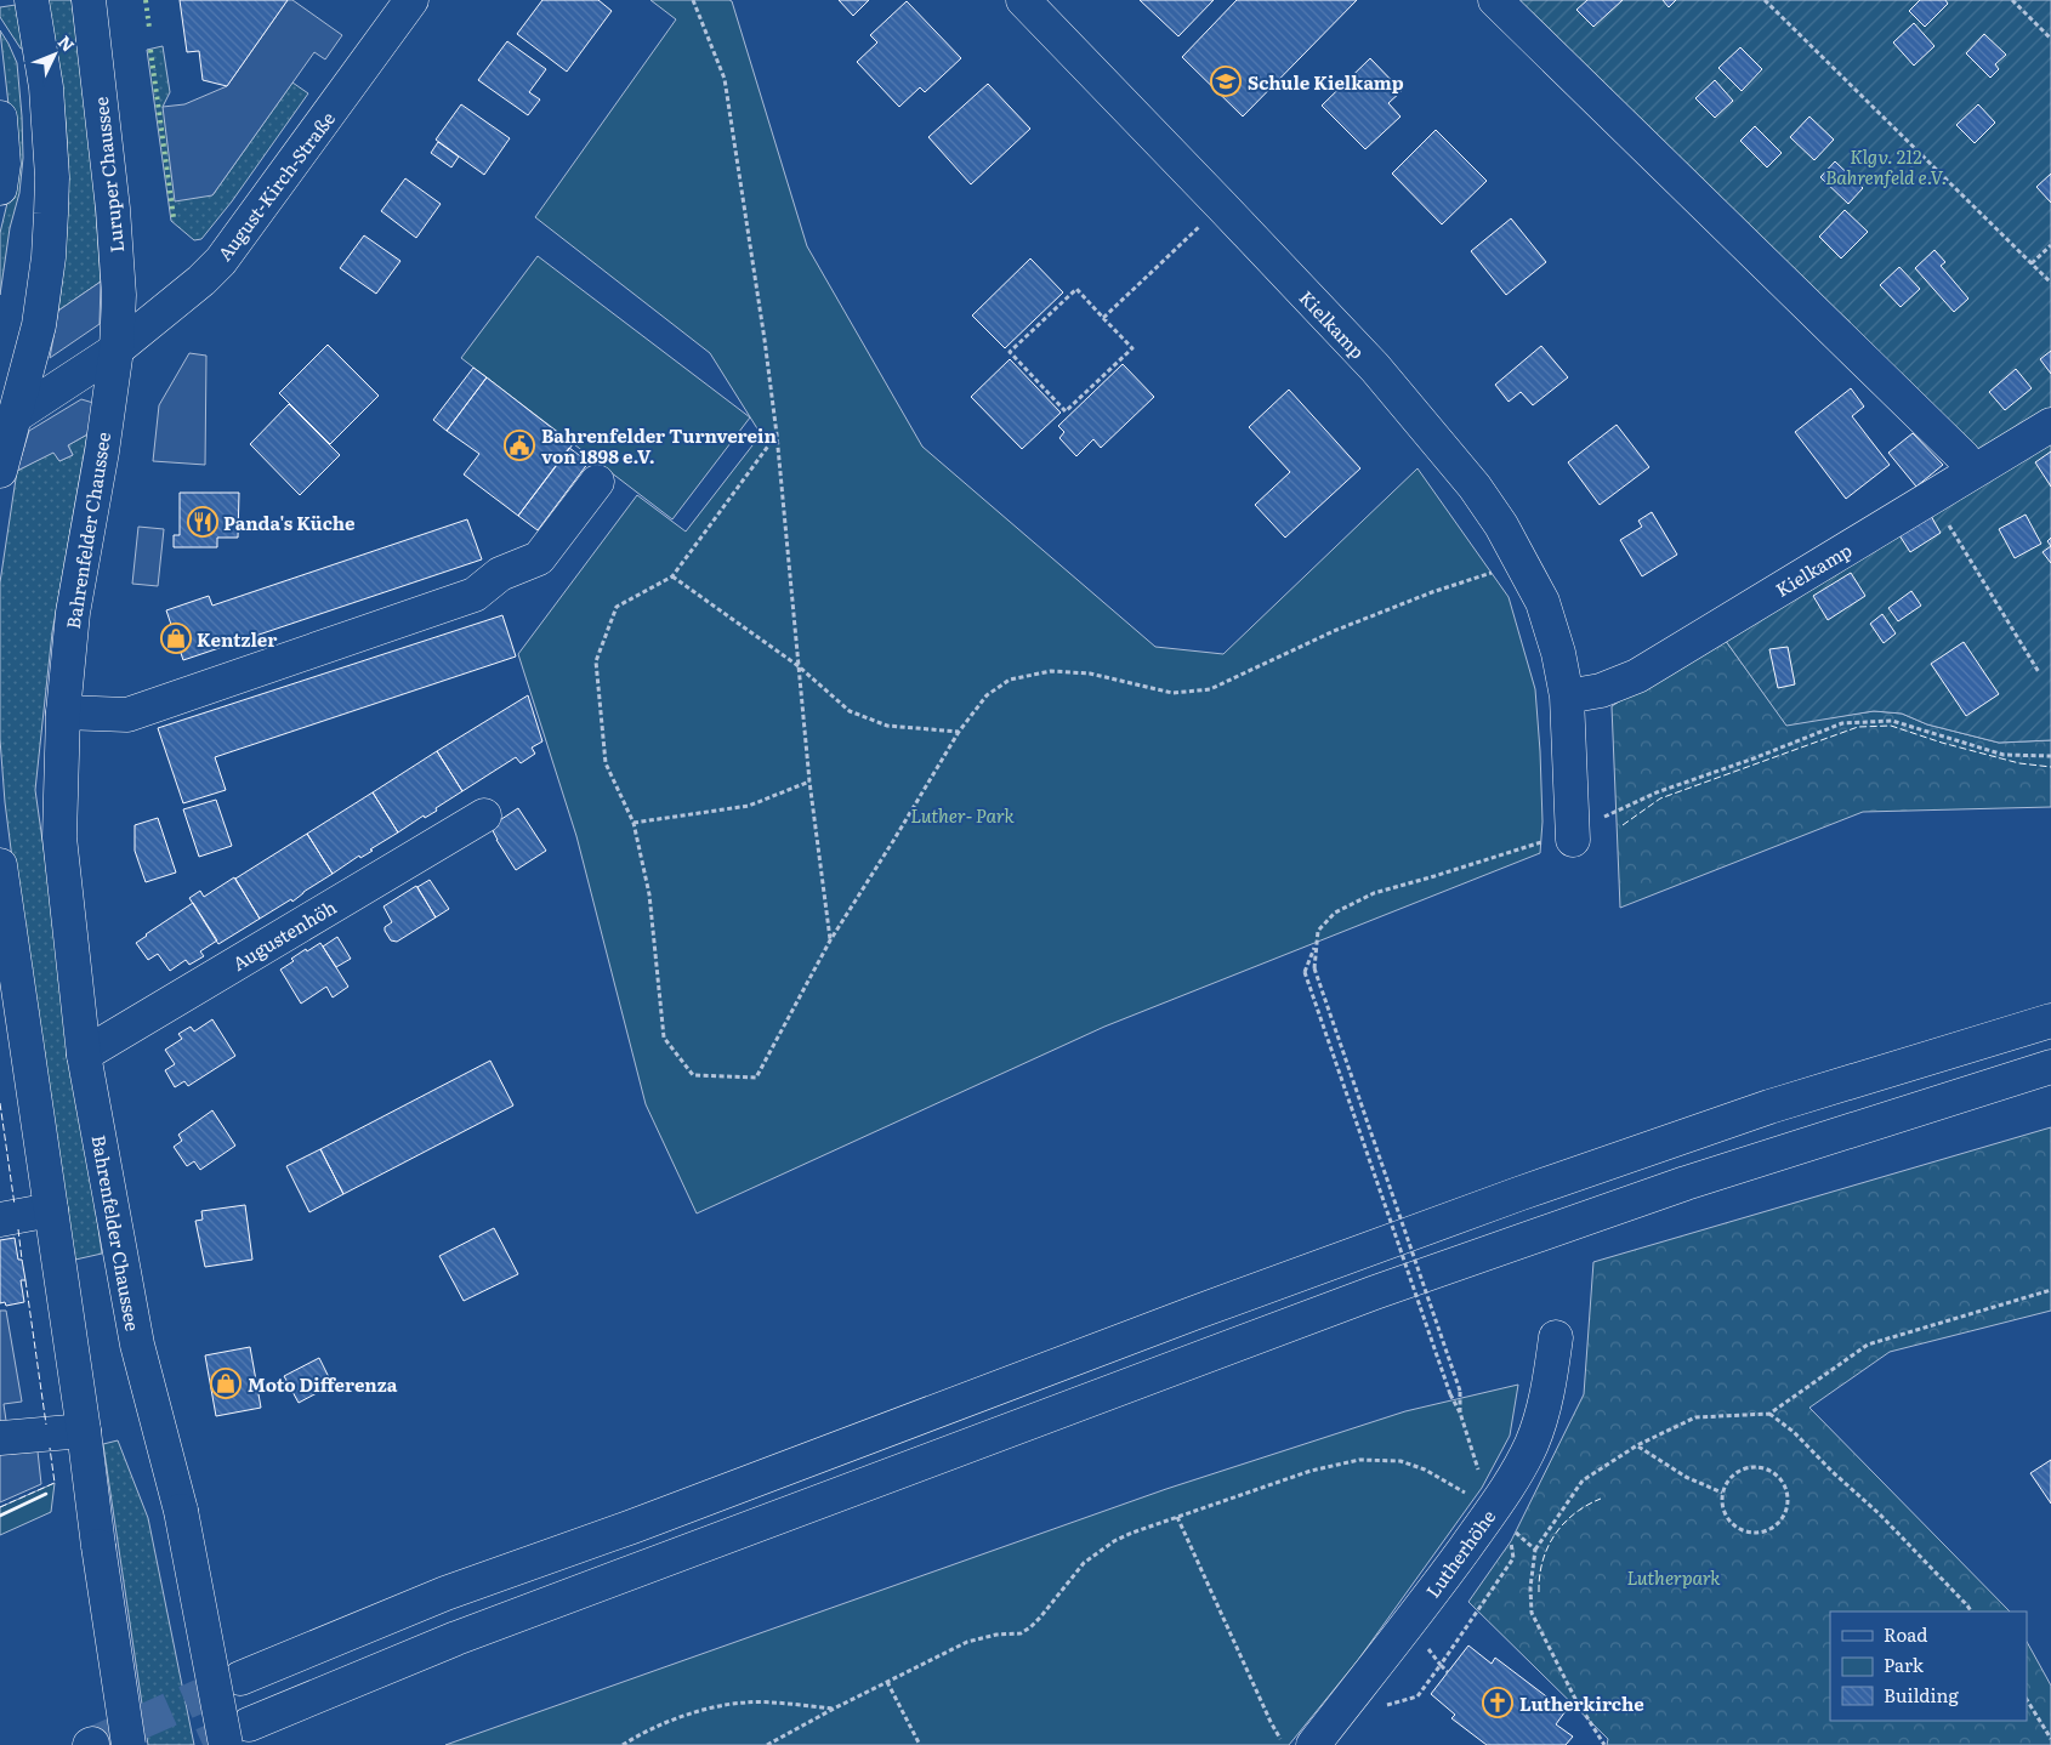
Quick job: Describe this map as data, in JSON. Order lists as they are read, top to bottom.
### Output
{
  "streets": {
    "main road": [
      "Luruper Chaussee",
      "August-Kirch-Straße",
      "Kielkamp",
      "Bahrenfelder Chaussee",
      "Augustenhöh",
      "Lutherhöhe"
    ]
  },
  "crossings": [
    ["Luruper Chaussee", "August-Kirch-Straße"],
    ["Luruper Chaussee", "Bahrenfelder Chaussee"],
    ["August-Kirch-Straße", "Bahrenfelder Chaussee"],
    ["Bahrenfelder Chaussee", "Augustenhöh"]
  ],
  "parks": ["Klgv. 212 Bahrenfeld e.V.", "Luther- Park", "Lutherpark"],
  "places": {
    "school or university": ["Schule Kielkamp"],
    "public building": ["Bahrenfelder Turnverein von 1898 e.V."],
    "restaurant": ["Panda's Küche"],
    "shop": ["Kentzler", "Moto Differenza"],
    "church": ["Lutherkirche"]
  },
  "legend": ["Road", "Park", "Building"],
  "north": "top right"
}
